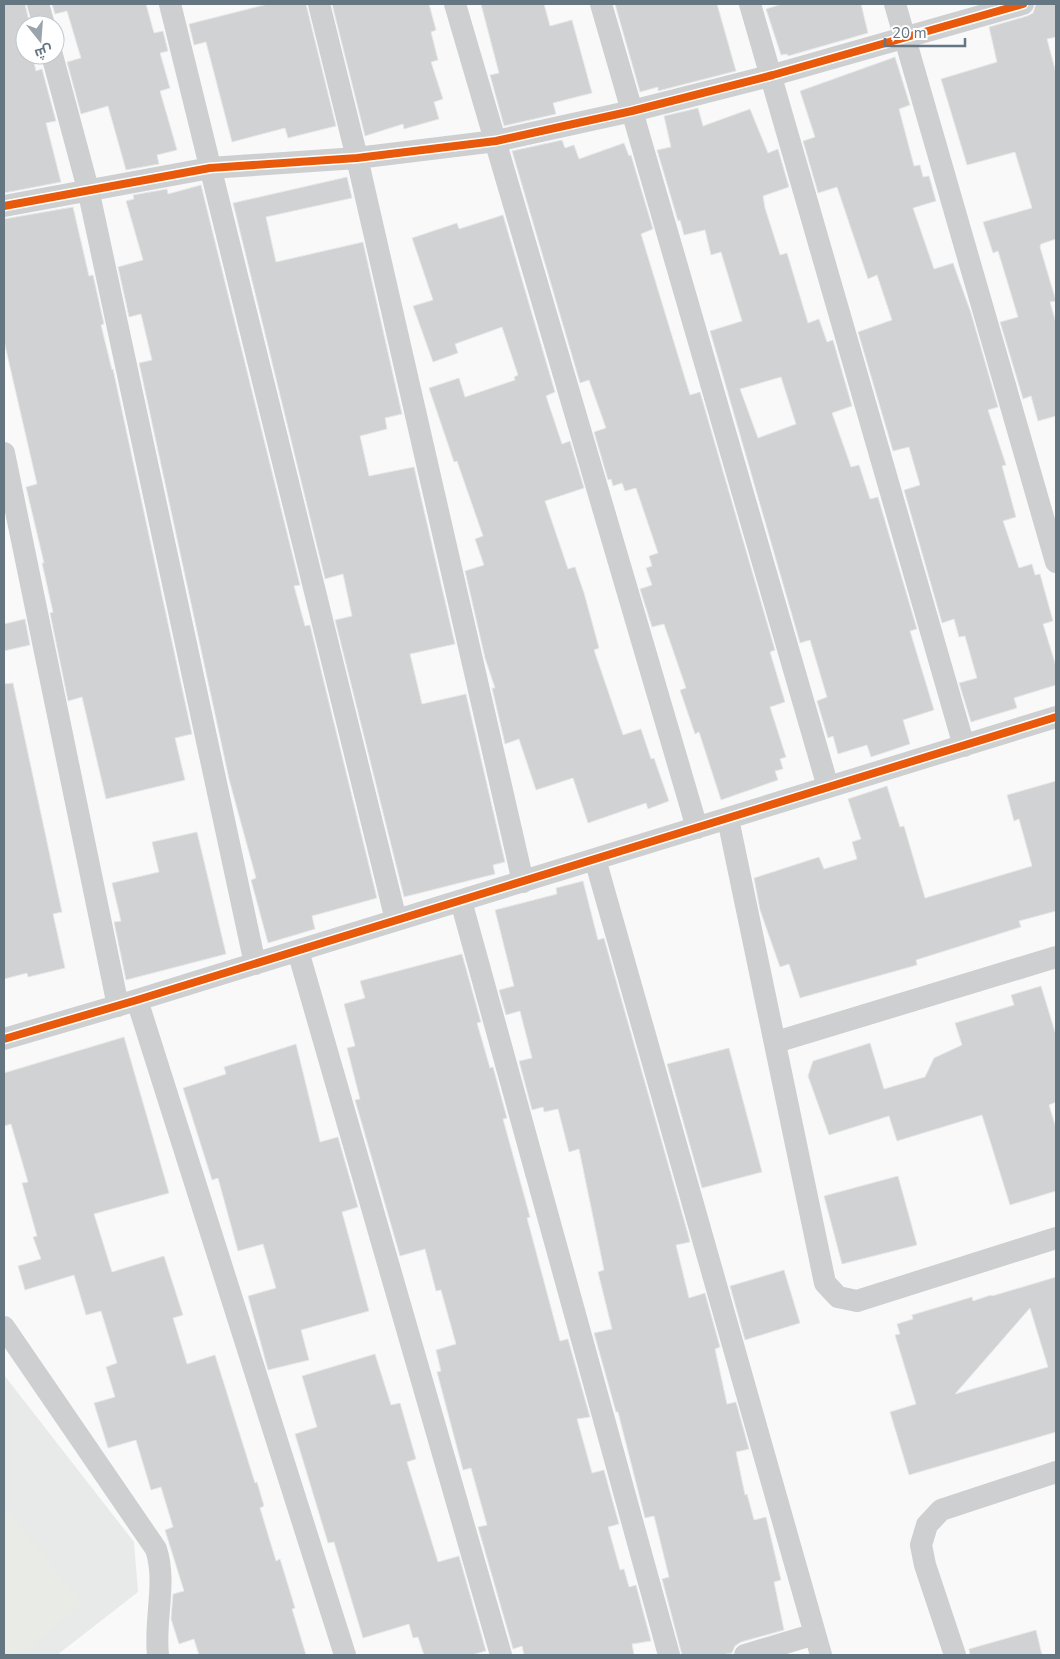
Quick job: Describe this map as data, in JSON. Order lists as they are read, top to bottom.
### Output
{
  "scale_bar": "20 m",
  "north": "bottom"
}
